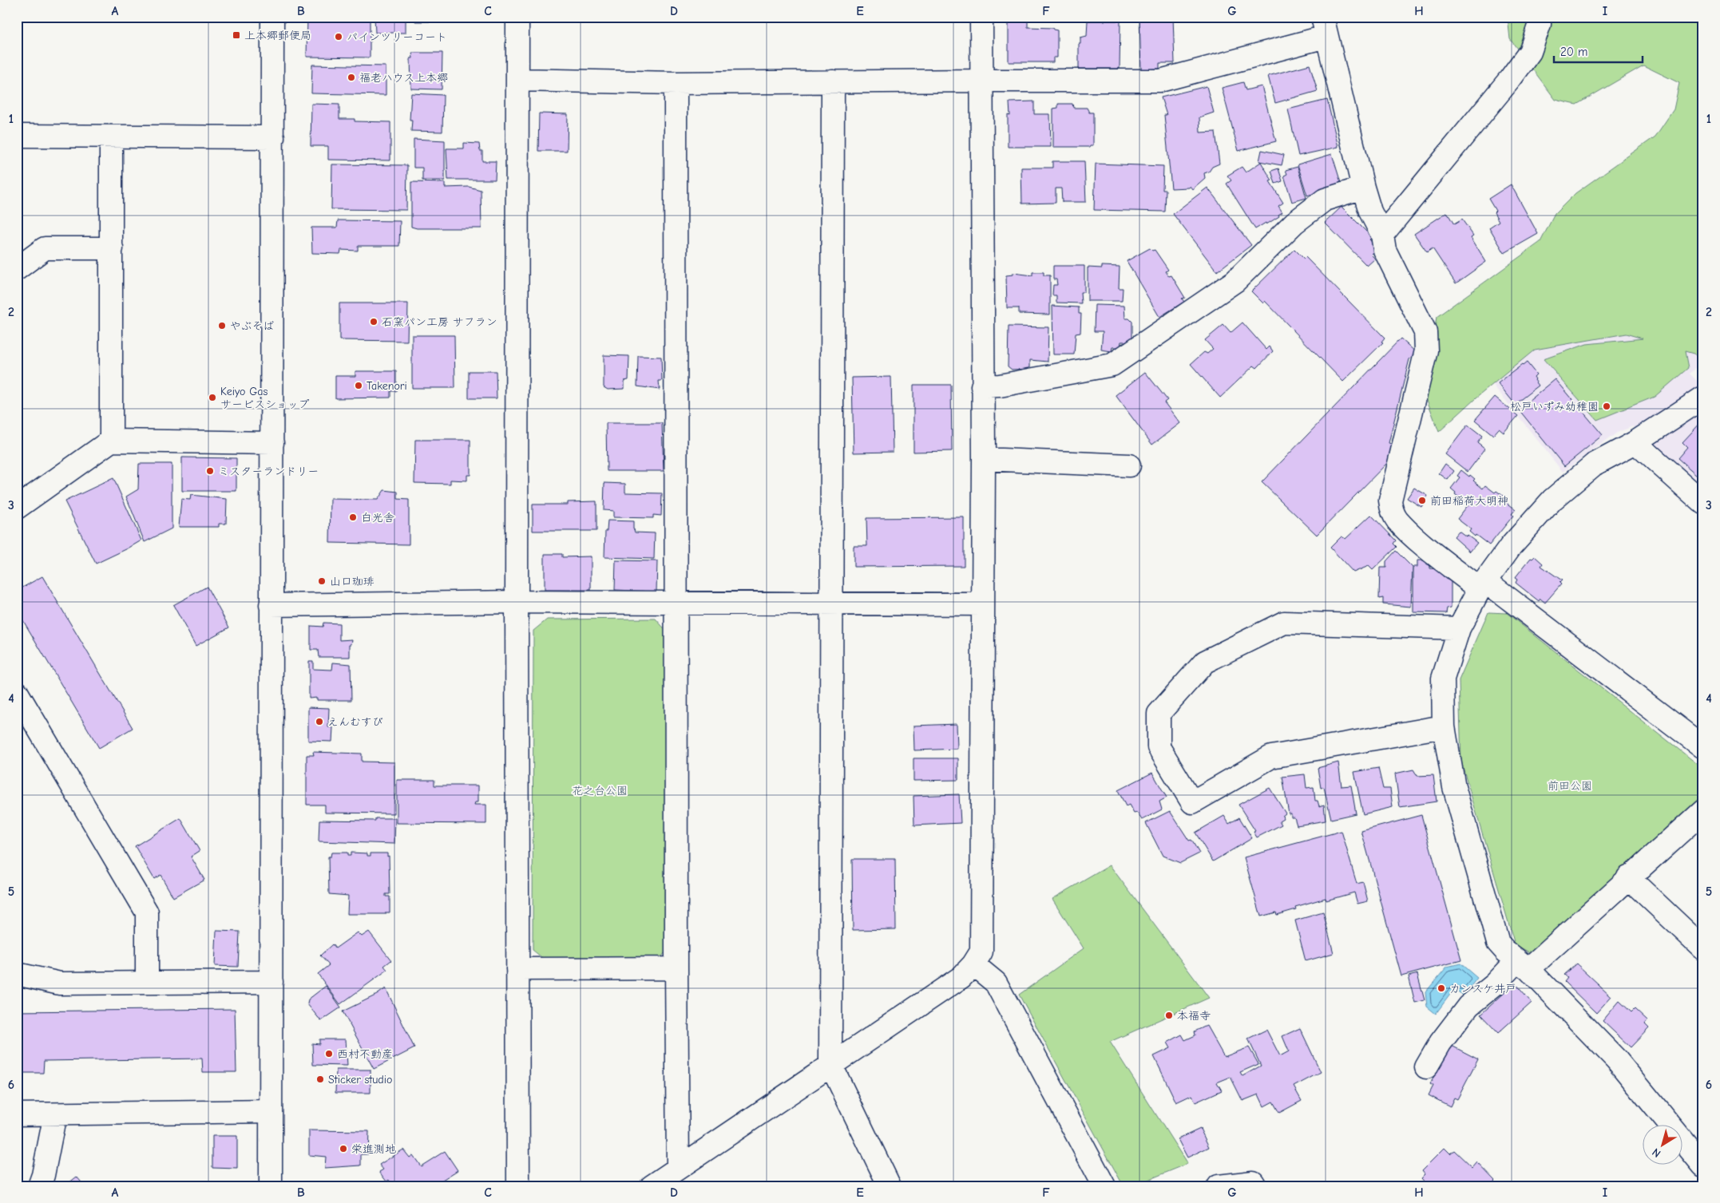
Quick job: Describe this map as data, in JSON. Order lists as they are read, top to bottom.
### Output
{
  "parks": ["前田公園", "花之台公園"],
  "places": {
    "transit": ["上本郷郵便局"],
    "other": [
      "パインツリーコート",
      "福老ハウス上本郷",
      "石窯パン工房 サフラン",
      "やぶそば",
      "Takenori",
      "Keiyo Gas サービスショップ",
      "松戸いずみ幼稚園",
      "ミスターランドリー",
      "前田稲荷大明神",
      "白光舎",
      "山口珈琲",
      "えんむすび",
      "カンスケ井戸",
      "本福寺",
      "西村不動産",
      "Sticker studio",
      "栄進測地"
    ]
  },
  "scale_bar": "20 m",
  "north": "bottom left",
  "grid": {
    "columns": [
      "A",
      "B",
      "C",
      "D",
      "E",
      "F",
      "G",
      "H",
      "I"
    ],
    "rows": [
      "1",
      "2",
      "3",
      "4",
      "5",
      "6"
    ]
  }
}
